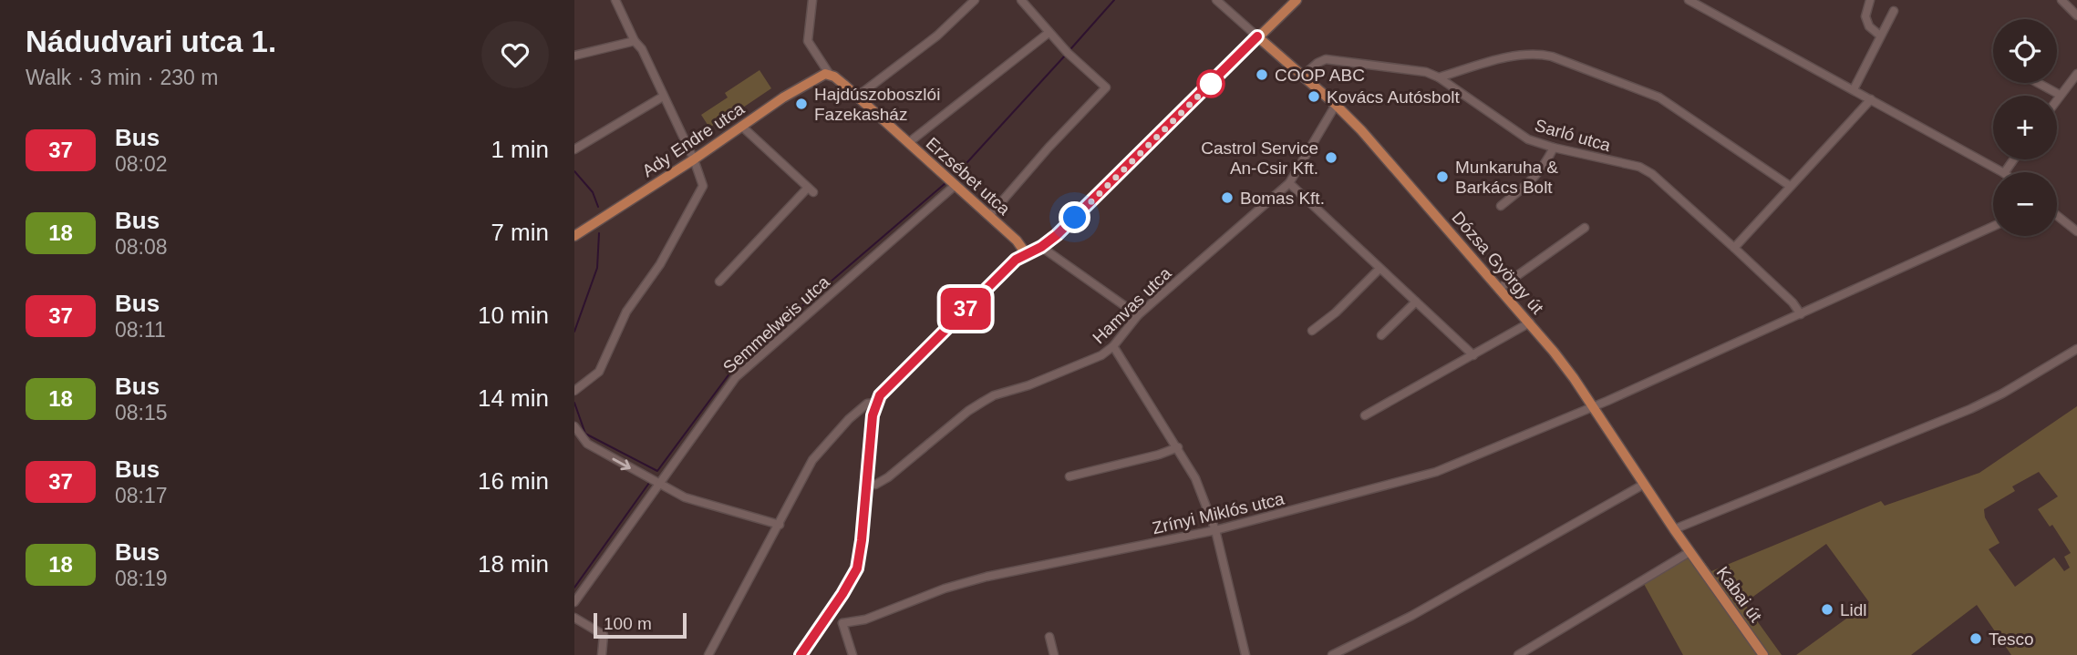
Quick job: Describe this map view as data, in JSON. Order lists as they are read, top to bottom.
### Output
{
  "streets": {
    "main road": [
      "Ady Endre utca",
      "Erzsébet utca",
      "Dózsa György út",
      "Kabai út"
    ],
    "street": [
      "Sarló utca",
      "Hamvas utca",
      "Semmelweis utca",
      "Zrínyi Miklós utca"
    ]
  },
  "crossings": [
    ["Sarló utca", "Dózsa György út"],
    ["Sarló utca", "Zrínyi Miklós utca"],
    ["Ady Endre utca", "Erzsébet utca"],
    ["Erzsébet utca", "Semmelweis utca"],
    ["Dózsa György út", "Hamvas utca"],
    ["Dózsa György út", "Zrínyi Miklós utca"],
    ["Dózsa György út", "Kabai út"]
  ],
  "places": [
    "COOP ABC",
    "Kovács Autósbolt",
    "Hajdúszoboszlói Fazekasház",
    "Castrol Service An-Csir Kft.",
    "Munkaruha & Barkács Bolt",
    "Bomas Kft.",
    "Lidl",
    "Tesco"
  ],
  "lines": ["bus line 37"],
  "scale_bar": "100 m",
  "page": {
    "heading": ["Nádudvari utca 1.", "Walk · 3 min · 230 m"],
    "on_map": "37",
    "map_buttons": ["+", "−"],
    "list": [
      {
        "mark": "37",
        "name": "Bus",
        "note": "08:02",
        "value": "1 min"
      },
      {
        "mark": "18",
        "name": "Bus",
        "note": "08:08",
        "value": "7 min"
      },
      {
        "mark": "37",
        "name": "Bus",
        "note": "08:11",
        "value": "10 min"
      },
      {
        "mark": "18",
        "name": "Bus",
        "note": "08:15",
        "value": "14 min"
      },
      {
        "mark": "37",
        "name": "Bus",
        "note": "08:17",
        "value": "16 min"
      },
      {
        "mark": "18",
        "name": "Bus",
        "note": "08:19",
        "value": "18 min"
      }
    ],
    "scale": "100 m"
  }
}
